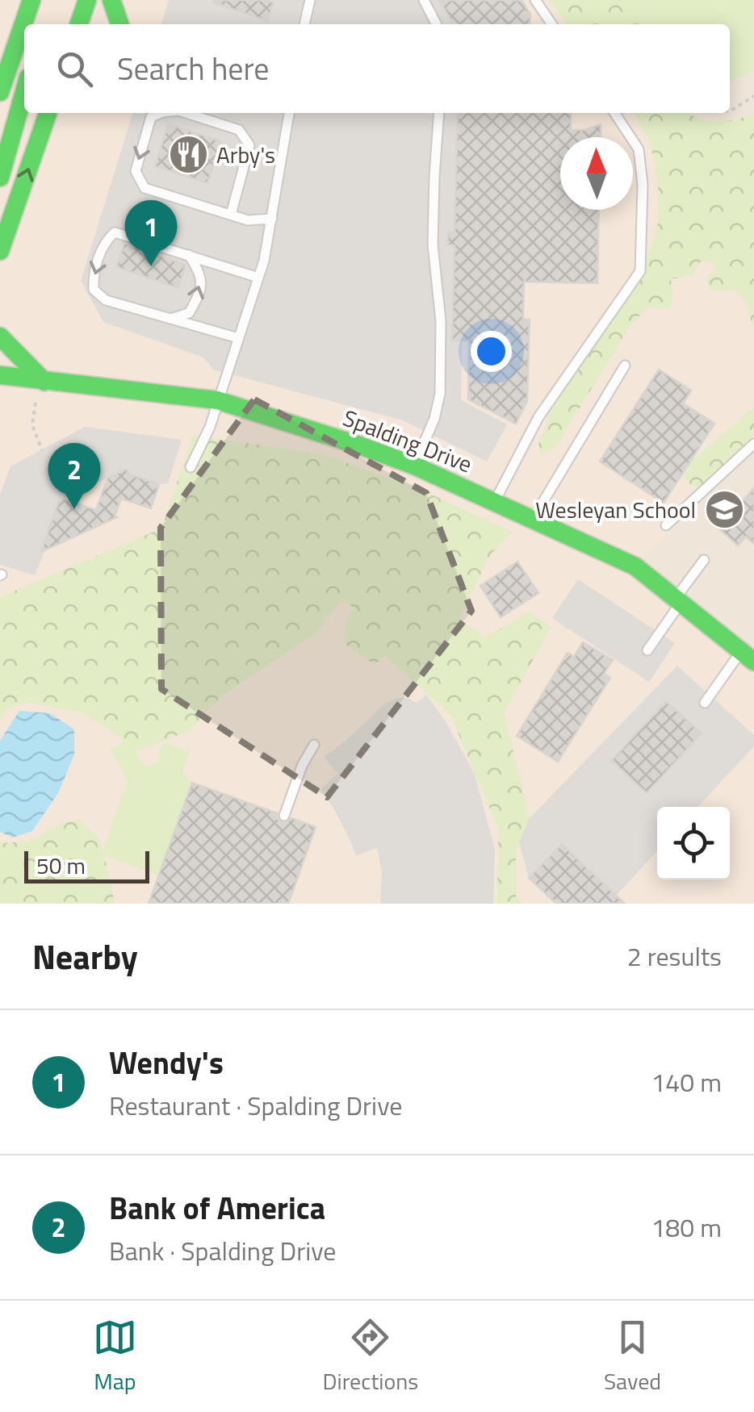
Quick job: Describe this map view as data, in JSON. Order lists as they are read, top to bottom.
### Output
{
  "streets": {
    "main road": ["Spalding Drive"]
  },
  "places": {
    "restaurant": ["Arby's"],
    "school or university": ["Wesleyan School"]
  },
  "scale_bar": "50 m",
  "north": "top",
  "page": {
    "search": "Search here",
    "pins": ["1", "2"],
    "scale": "50 m",
    "heading": ["Nearby", "2 results"],
    "list": [
      {
        "mark": "1",
        "name": "Wendy's",
        "note": "Restaurant · Spalding Drive",
        "value": "140 m"
      },
      {
        "mark": "2",
        "name": "Bank of America",
        "note": "Bank · Spalding Drive",
        "value": "180 m"
      }
    ],
    "nav": ["Map", "Directions", "Saved"]
  }
}
